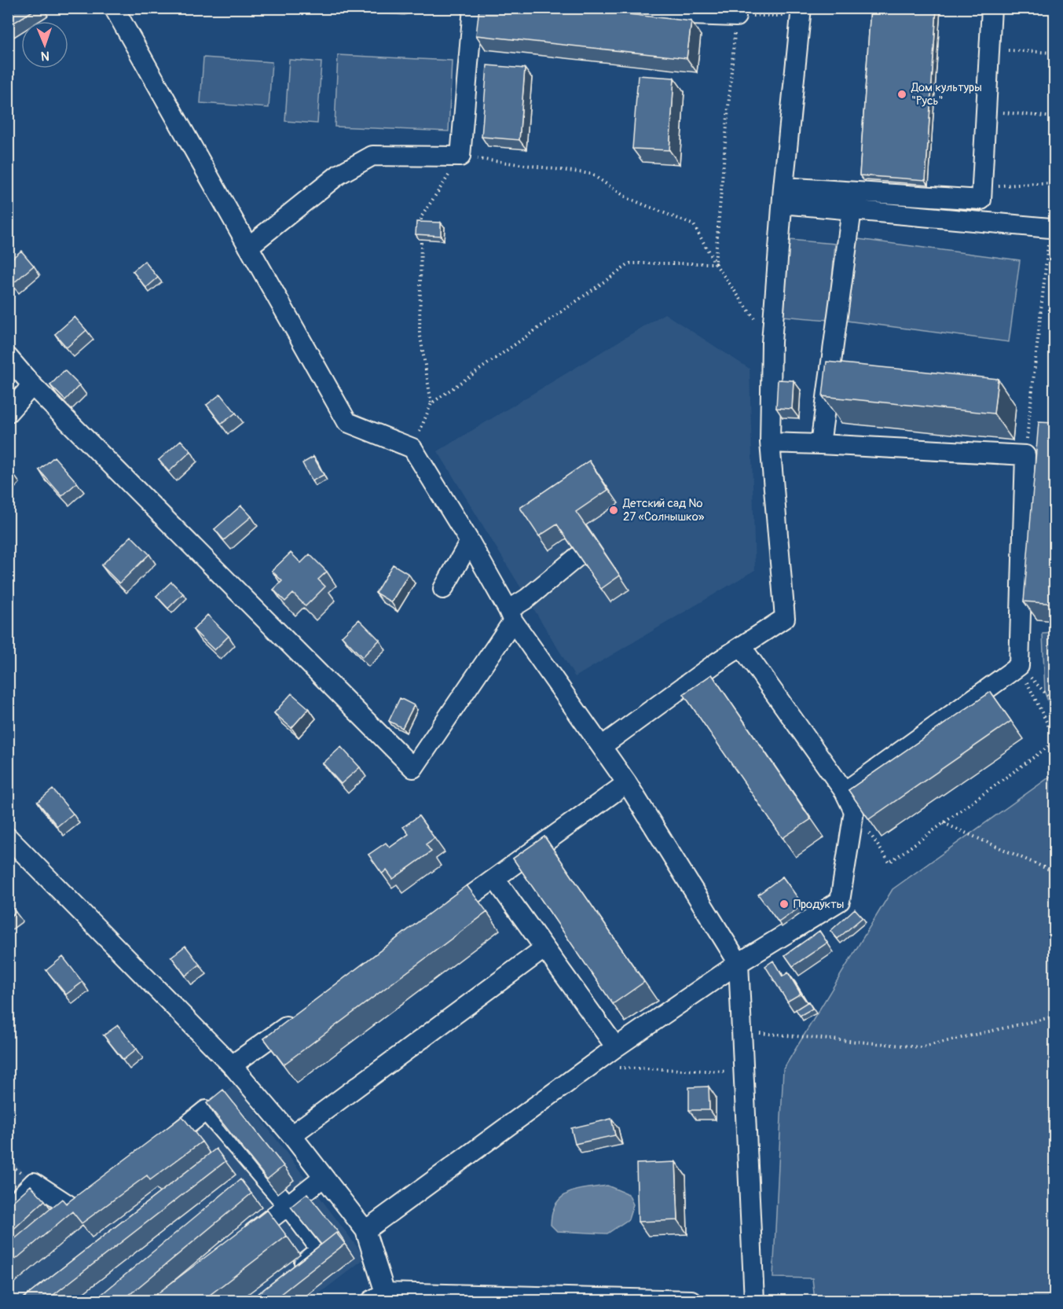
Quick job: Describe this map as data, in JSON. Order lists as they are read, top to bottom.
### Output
{
  "places": ["Дом культуры \"Русь\"", "Детский сад № 27 «Солнышко»", "Продукты"],
  "north": "bottom"
}
